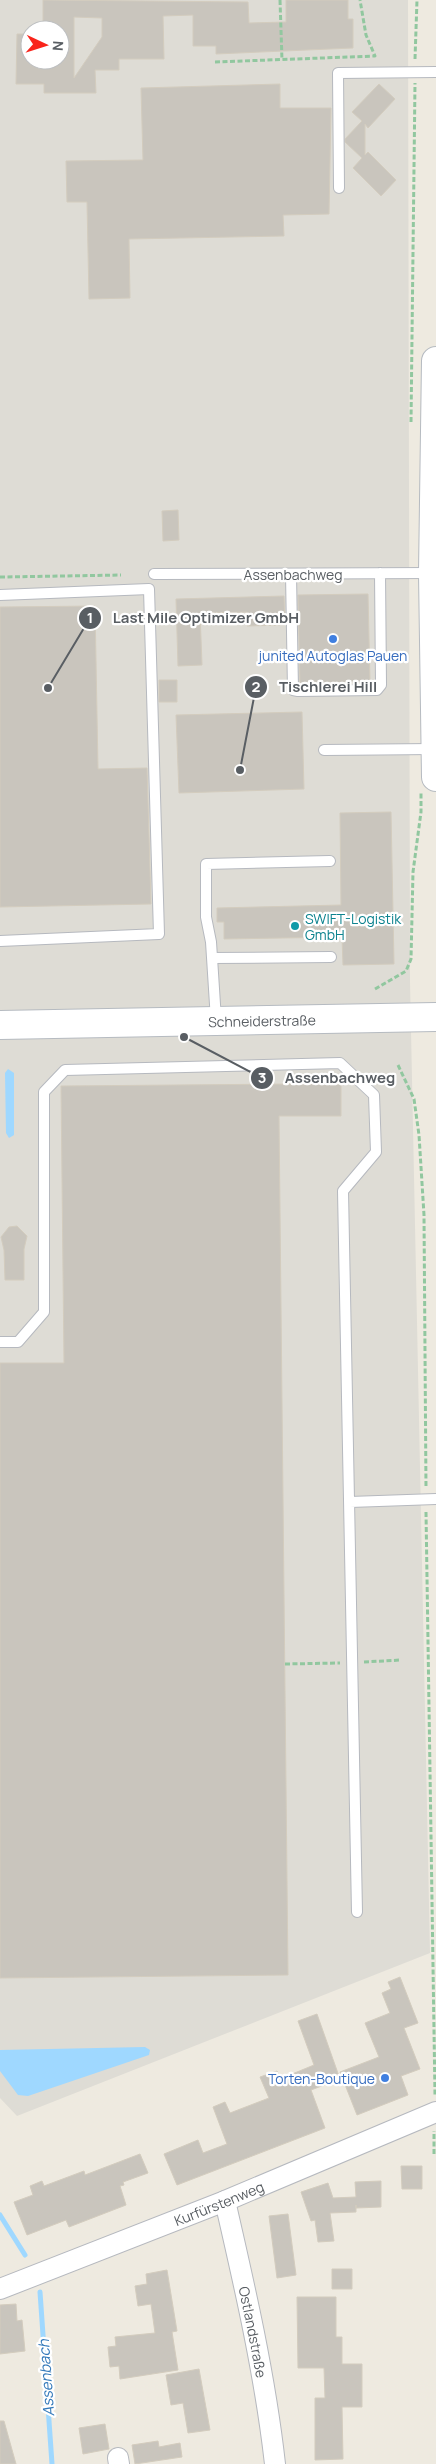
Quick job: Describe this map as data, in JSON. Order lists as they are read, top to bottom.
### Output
{
  "streets": {
    "main road": ["Schneiderstraße"],
    "street": ["Kurfürstenweg", "Ostlandstraße"],
    "lane": ["Assenbachweg"]
  },
  "crossings": [
    ["Kurfürstenweg", "Ostlandstraße"]
  ],
  "water": ["Assenbach"],
  "places": [
    "junited Autoglas Pauen",
    "Last Mile Optimizer GmbH",
    "Tischlerei Hill",
    "SWIFT-Logistik GmbH",
    "Assenbachweg",
    "Torten-Boutique"
  ],
  "north": "right"
}
